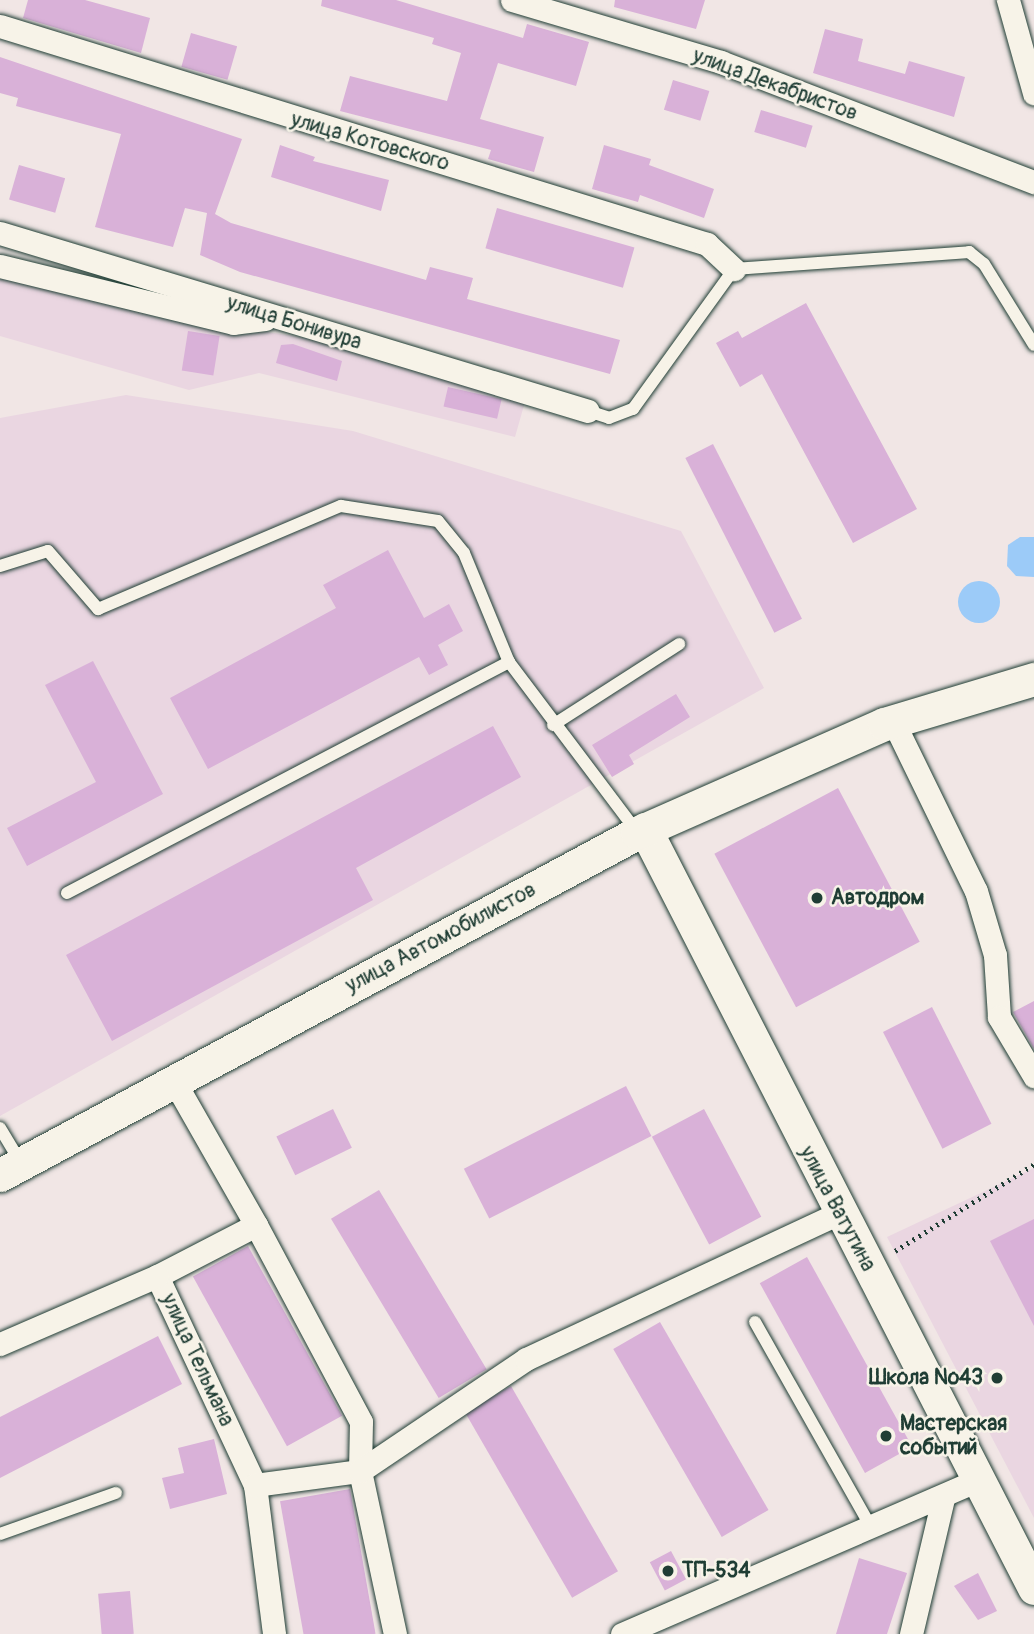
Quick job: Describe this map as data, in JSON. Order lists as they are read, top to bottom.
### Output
{
  "streets": {
    "street": [
      "улица Декабристов",
      "улица Котовского",
      "улица Бонивура",
      "улица Автомобилистов",
      "улица Ватутина",
      "улица Тельмана"
    ]
  },
  "crossings": [
    ["улица Автомобилистов", "улица Ватутина"]
  ],
  "places": [
    "Автодром",
    "Школа №43",
    "Мастерская событий",
    "ТП-534"
  ]
}
